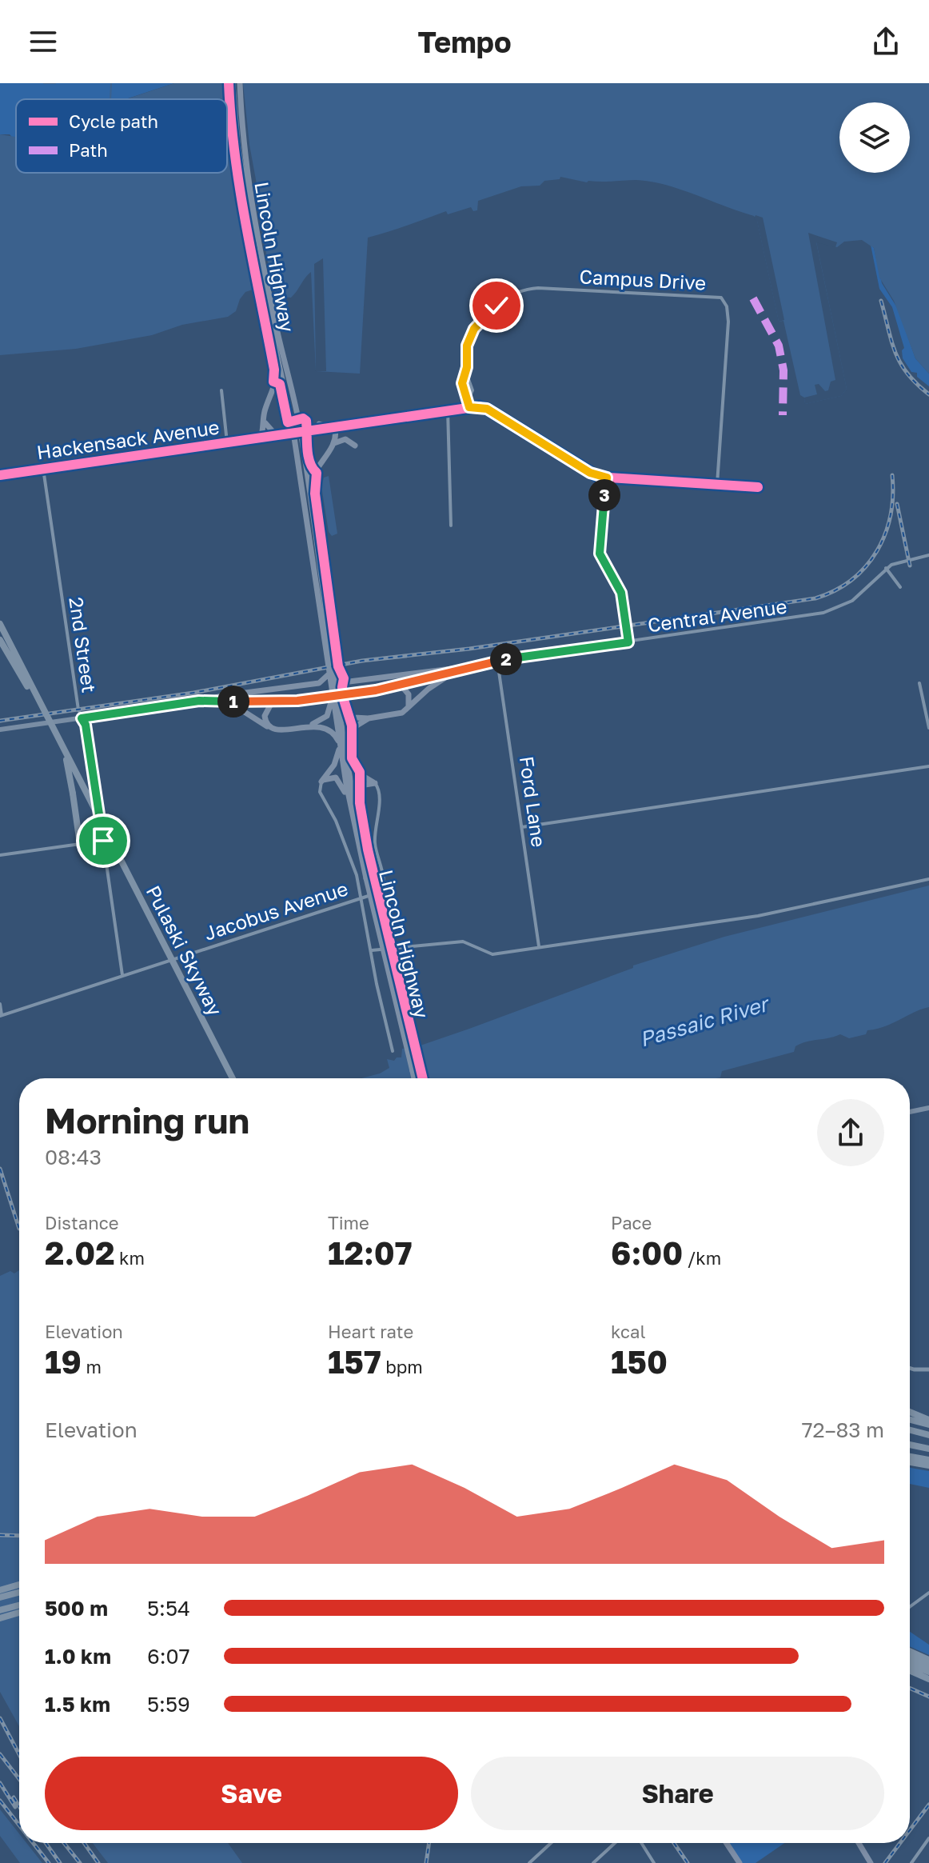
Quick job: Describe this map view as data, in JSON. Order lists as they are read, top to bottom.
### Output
{
  "streets": {
    "highway": ["Lincoln Highway", "Pulaski Skyway"],
    "main road": ["Central Avenue"],
    "street": [
      "Campus Drive",
      "Hackensack Avenue",
      "2nd Street",
      "Ford Lane",
      "Jacobus Avenue"
    ]
  },
  "crossings": [
    ["Lincoln Highway", "Hackensack Avenue"],
    ["Campus Drive", "Hackensack Avenue"],
    ["Hackensack Avenue", "2nd Street"],
    ["Central Avenue", "2nd Street"],
    ["Central Avenue", "Ford Lane"],
    ["2nd Street", "Jacobus Avenue"]
  ],
  "water": ["Passaic River"],
  "legend": ["Cycle path", "Path"],
  "page": {
    "header": "Tempo",
    "pins": ["3", "2", "1"],
    "heading": ["Morning run", "08:43"],
    "stats": [
      ["Distance", "2.02 km"],
      ["Time", "12:07"],
      ["Pace", "6:00 /km"],
      ["Elevation", "19 m"],
      ["Heart rate", "157 bpm"],
      ["kcal", "150"]
    ],
    "chart": ["Elevation", "72–83 m"],
    "list": [
      {
        "name": "500 m",
        "note": "5:54"
      },
      {
        "name": "1.0 km",
        "note": "6:07"
      },
      {
        "name": "1.5 km",
        "note": "5:59"
      }
    ],
    "buttons": ["Save", "Share"]
  }
}
